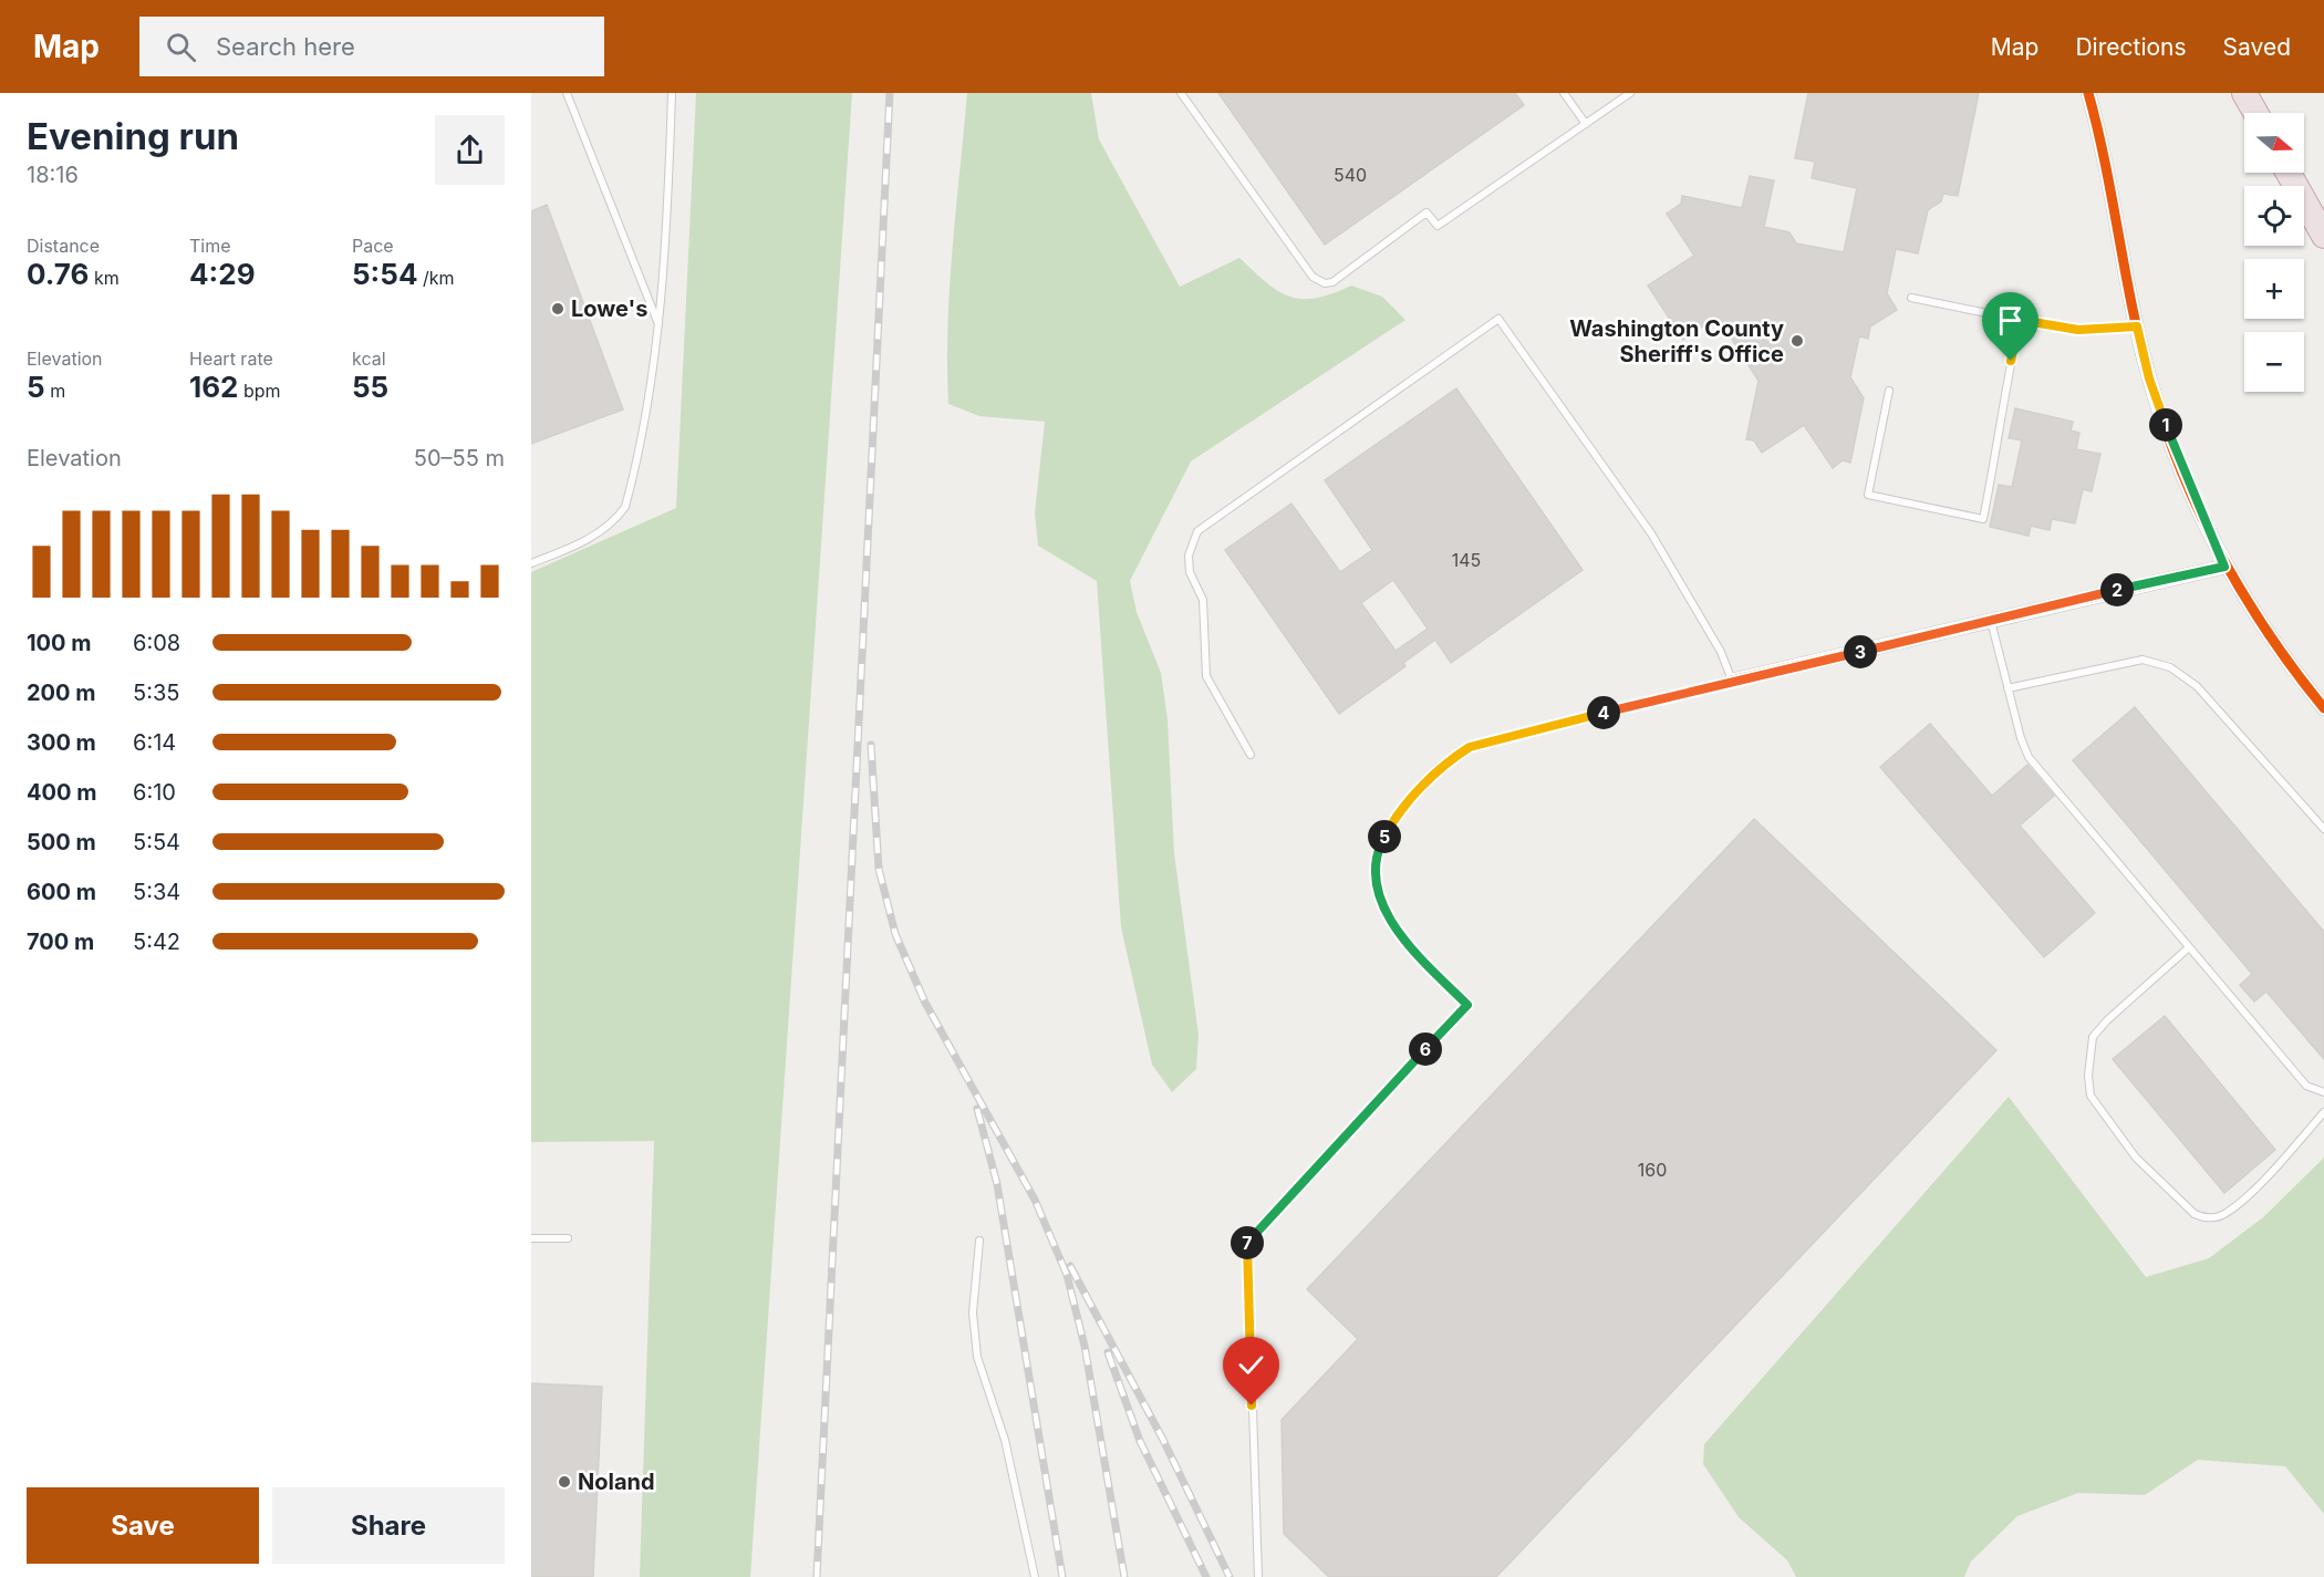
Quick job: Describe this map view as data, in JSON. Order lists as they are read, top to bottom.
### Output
{
  "places": ["Lowe's", "Washington County Sheriff's Office", "Noland"],
  "house_numbers": ["540", "145", "160"],
  "north": "right",
  "page": {
    "header": "Map",
    "search": "Search here",
    "nav": ["Map", "Directions", "Saved"],
    "heading": ["Evening run", "18:16"],
    "map_buttons": ["+", "−"],
    "stats": [
      ["Distance", "0.76 km"],
      ["Time", "4:29"],
      ["Pace", "5:54 /km"],
      ["Elevation", "5 m"],
      ["Heart rate", "162 bpm"],
      ["kcal", "55"]
    ],
    "pins": [
      "1",
      "2",
      "3",
      "4",
      "5",
      "6",
      "7"
    ],
    "chart": ["Elevation", "50–55 m"],
    "list": [
      {
        "name": "100 m",
        "note": "6:08"
      },
      {
        "name": "200 m",
        "note": "5:35"
      },
      {
        "name": "300 m",
        "note": "6:14"
      },
      {
        "name": "400 m",
        "note": "6:10"
      },
      {
        "name": "500 m",
        "note": "5:54"
      },
      {
        "name": "600 m",
        "note": "5:34"
      },
      {
        "name": "700 m",
        "note": "5:42"
      }
    ],
    "buttons": ["Save", "Share"]
  }
}
